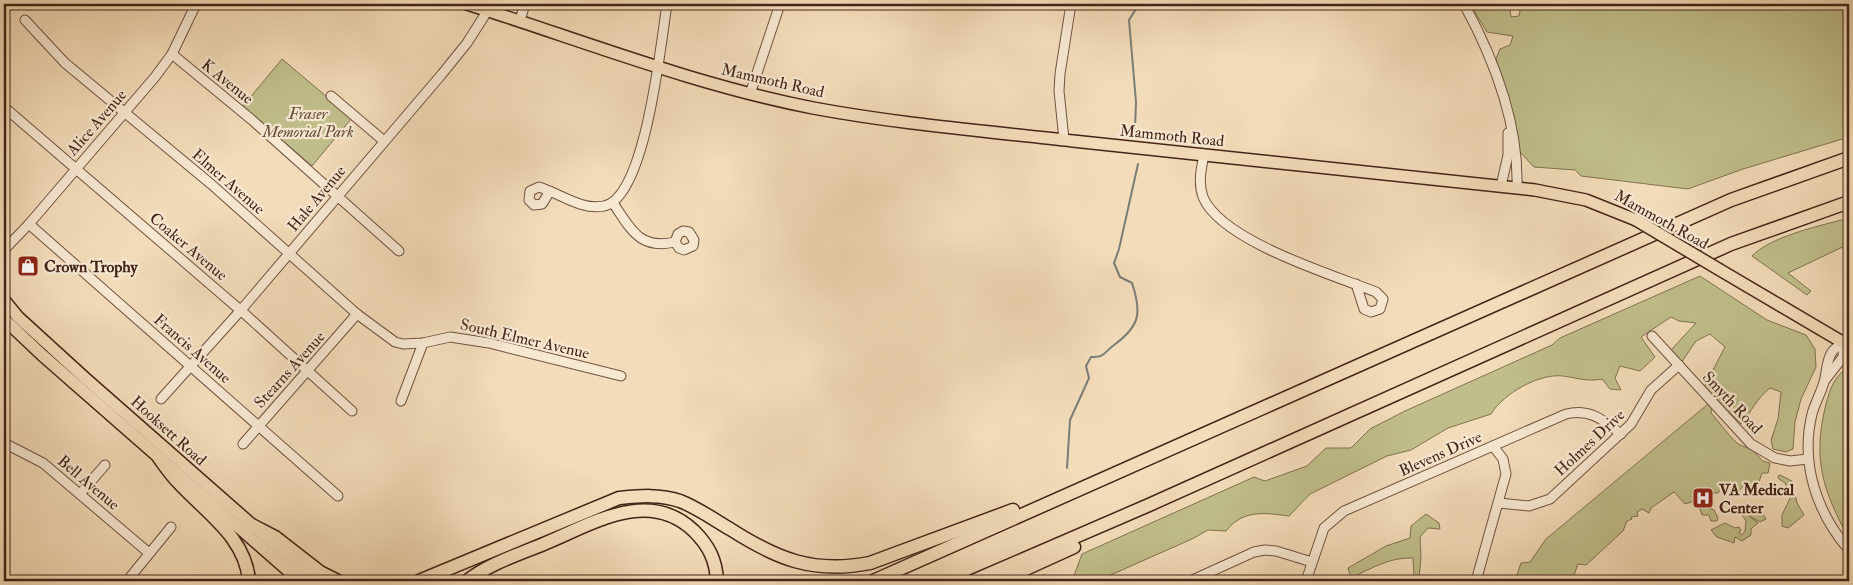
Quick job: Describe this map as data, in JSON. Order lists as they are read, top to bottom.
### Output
{
  "streets": {
    "main road": ["Mammoth Road", "Hooksett Road"],
    "street": [
      "K Avenue",
      "Alice Avenue",
      "Elmer Avenue",
      "Hale Avenue",
      "Coaker Avenue",
      "South Elmer Avenue",
      "Francis Avenue",
      "Stearns Avenue",
      "Smyth Road",
      "Holmes Drive",
      "Blevens Drive",
      "Bell Avenue"
    ]
  },
  "crossings": [
    ["Mammoth Road", "Hale Avenue"],
    ["K Avenue", "Alice Avenue"],
    ["K Avenue", "Hale Avenue"],
    ["Alice Avenue", "Elmer Avenue"],
    ["Alice Avenue", "Coaker Avenue"],
    ["Alice Avenue", "Francis Avenue"],
    ["Elmer Avenue", "Hale Avenue"],
    ["Elmer Avenue", "South Elmer Avenue"],
    ["Elmer Avenue", "Stearns Avenue"],
    ["Hale Avenue", "Coaker Avenue"],
    ["Hale Avenue", "Francis Avenue"],
    ["Coaker Avenue", "Stearns Avenue"],
    ["Francis Avenue", "Stearns Avenue"],
    ["Smyth Road", "Holmes Drive"],
    ["Holmes Drive", "Blevens Drive"]
  ],
  "parks": ["Fraser Memorial Park"],
  "places": {
    "shop": ["Crown Trophy"],
    "hospital": ["VA Medical Center"]
  }
}
